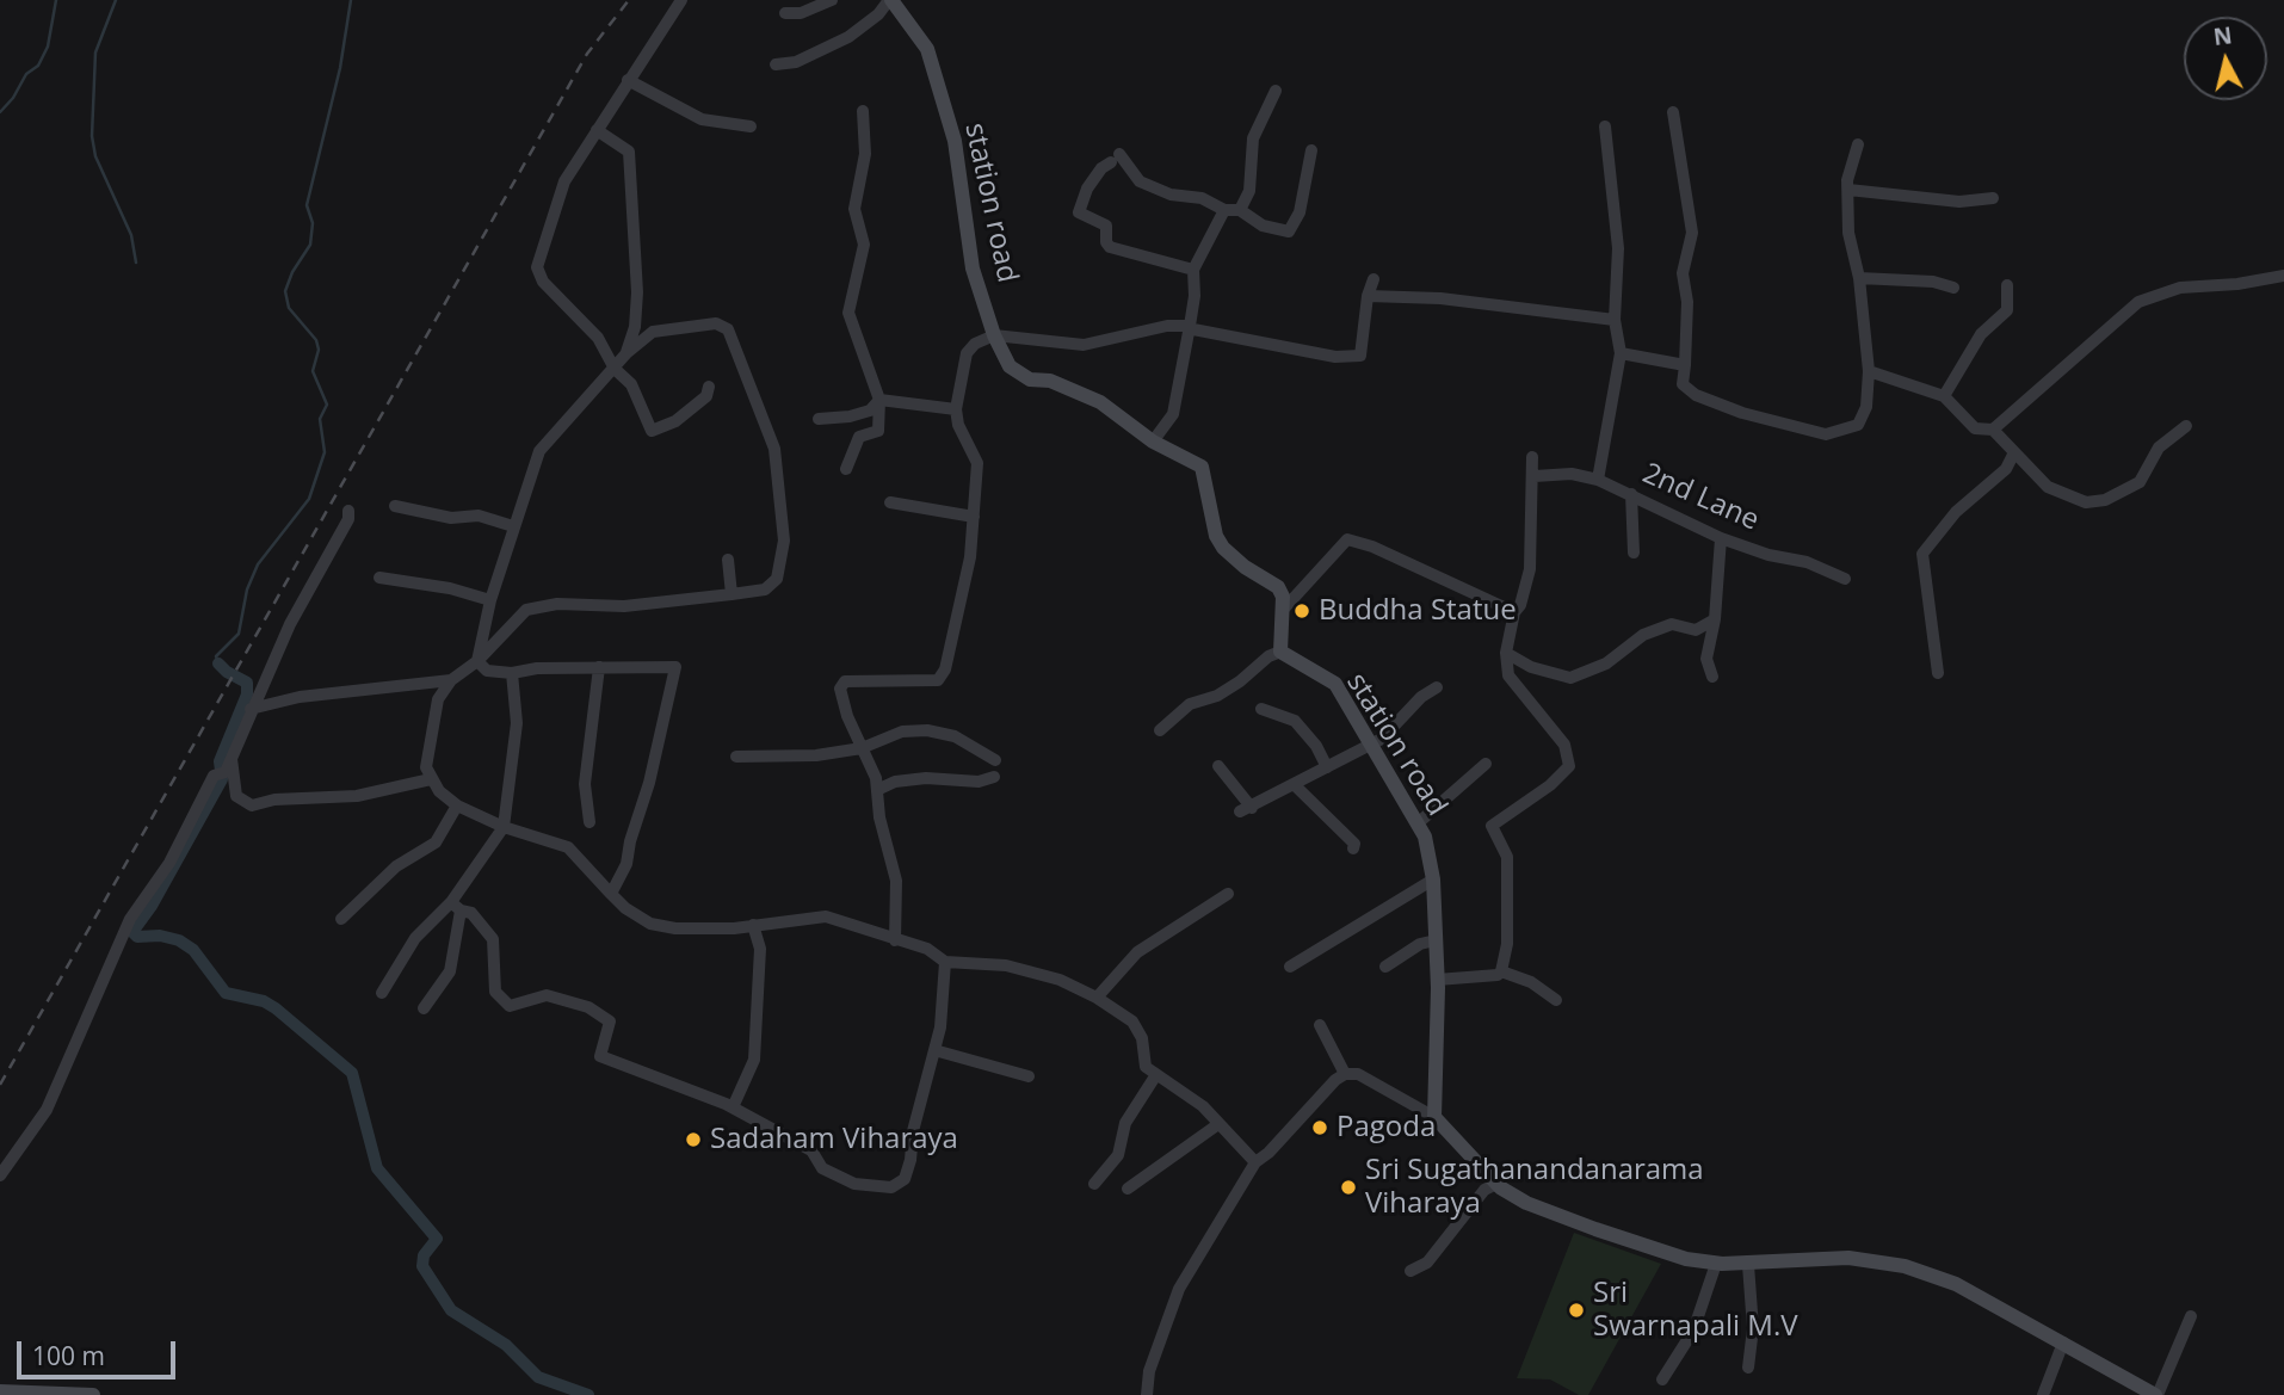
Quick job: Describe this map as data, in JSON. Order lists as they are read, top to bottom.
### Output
{
  "streets": {
    "street": ["station road", "2nd Lane"]
  },
  "places": [
    "Buddha Statue",
    "Pagoda",
    "Sadaham Viharaya",
    "Sri Sugathanandanarama Viharaya",
    "Sri Swarnapali M.V"
  ],
  "scale_bar": "100 m",
  "north": "top"
}
